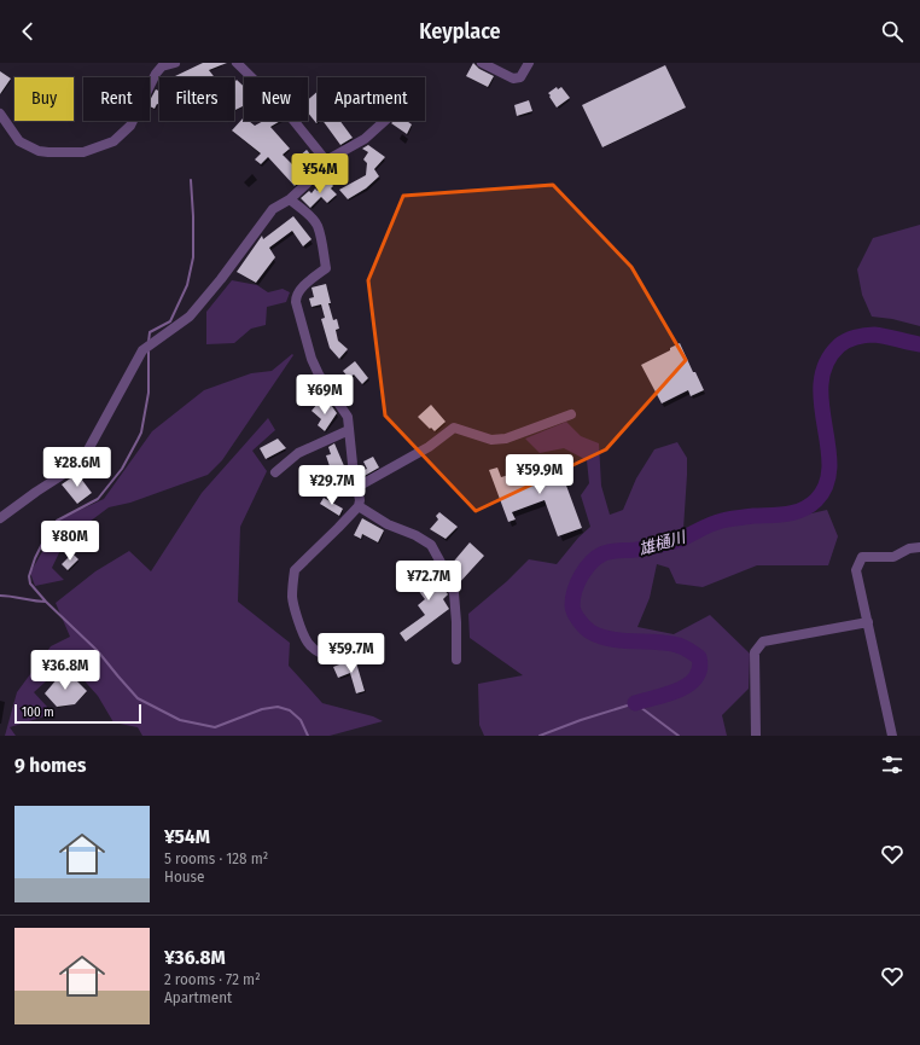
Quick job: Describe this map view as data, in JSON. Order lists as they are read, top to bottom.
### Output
{
  "water": ["雄樋川"],
  "scale_bar": "100 m",
  "page": {
    "header": "Keyplace",
    "chip": [
      "Buy",
      "Rent",
      "Filters",
      "New",
      "Apartment"
    ],
    "price": [
      "¥54M",
      "¥69M",
      "¥28.6M",
      "¥59.9M",
      "¥29.7M",
      "¥80M",
      "¥72.7M",
      "¥59.7M",
      "¥36.8M"
    ],
    "scale": "100 m",
    "heading": "9 homes",
    "list": [
      {
        "name": "¥54M",
        "note": "5 rooms · 128 m² · House"
      },
      {
        "name": "¥36.8M",
        "note": "2 rooms · 72 m² · Apartment"
      }
    ]
  }
}
